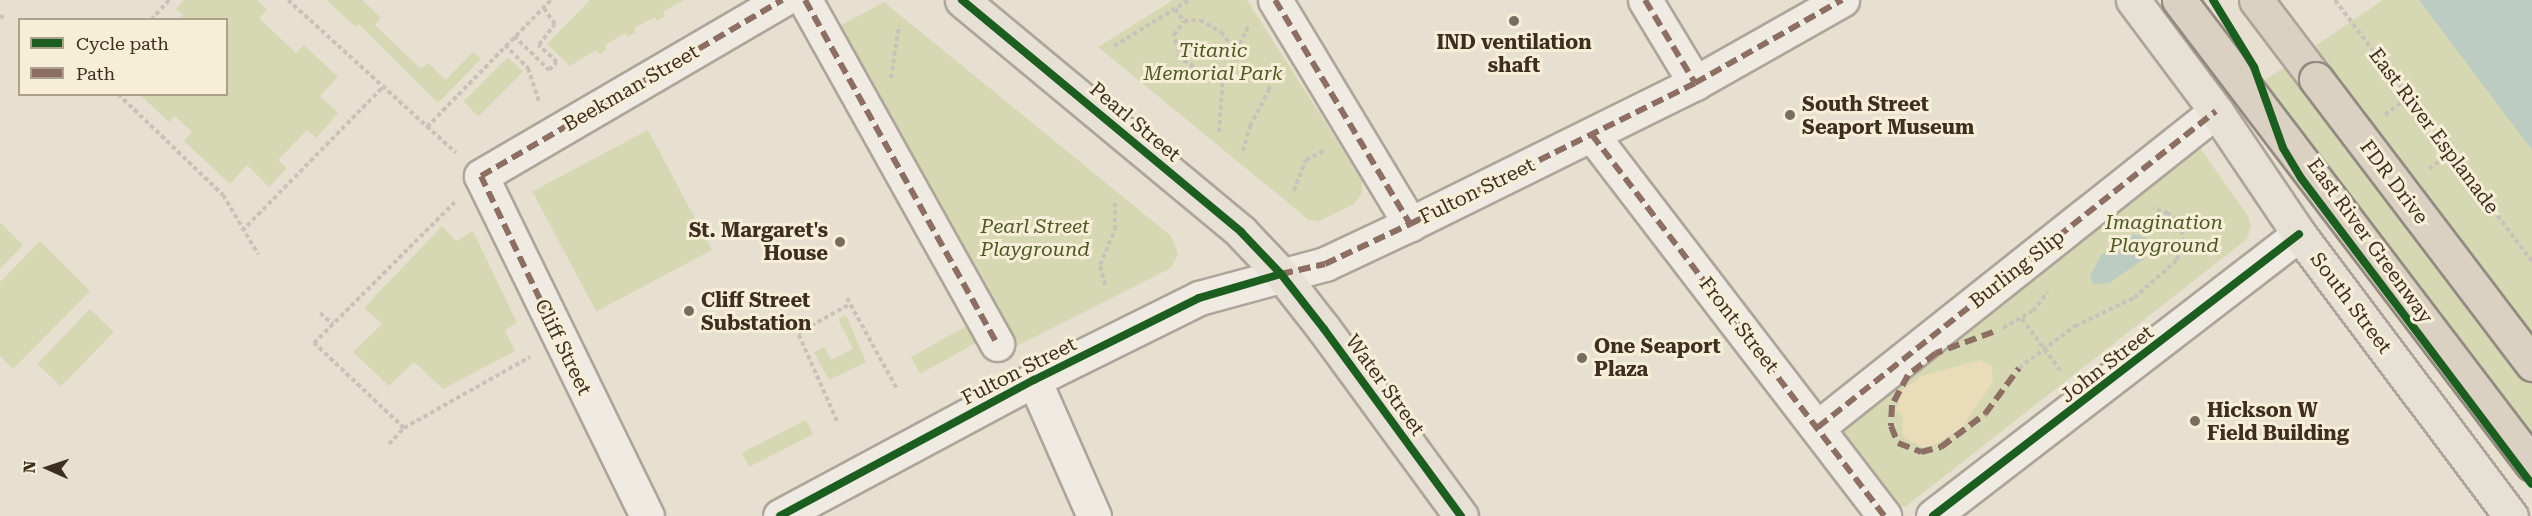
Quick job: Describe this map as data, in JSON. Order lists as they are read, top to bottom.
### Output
{
  "streets": {
    "highway": ["FDR Drive"],
    "main road": ["Pearl Street", "South Street", "Water Street"],
    "street": [
      "Beekman Street",
      "Fulton Street",
      "Burling Slip",
      "Front Street",
      "Cliff Street",
      "John Street"
    ],
    "path": ["East River Esplanade"],
    "cycle path": ["East River Greenway"]
  },
  "crossings": [
    ["Beekman Street", "Cliff Street"],
    ["Pearl Street", "Fulton Street"],
    ["Pearl Street", "Water Street"],
    ["Fulton Street", "Front Street"],
    ["Fulton Street", "Water Street"],
    ["Burling Slip", "South Street"],
    ["Burling Slip", "Front Street"],
    ["South Street", "John Street"]
  ],
  "parks": ["Titanic Memorial Park", "Imagination Playground", "Pearl Street Playground"],
  "places": [
    "IND ventilation shaft",
    "South Street Seaport Museum",
    "St. Margaret's House",
    "Cliff Street Substation",
    "One Seaport Plaza",
    "Hickson W Field Building"
  ],
  "legend": ["Cycle path", "Path"],
  "north": "left"
}
